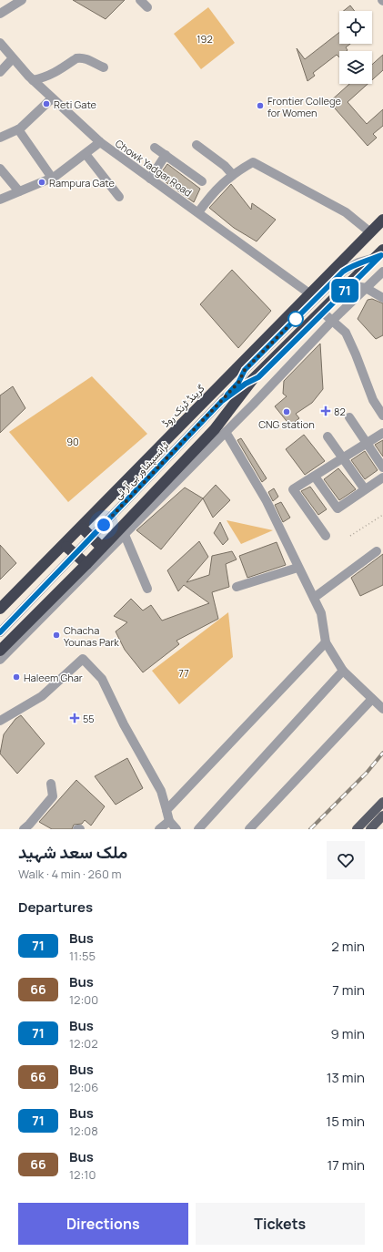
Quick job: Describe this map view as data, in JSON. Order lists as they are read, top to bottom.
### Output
{
  "streets": {
    "highway": ["گرینڈ ٹرنک روڈ"],
    "street": ["Chowk Yadgar Road", "ٹرانسپشاور بی آر ٹی"]
  },
  "crossings": [
    ["Chowk Yadgar Road", "گرینڈ ٹرنک روڈ"]
  ],
  "parks": ["192", "90", "77"],
  "places": {
    "other": [
      "Reti Gate",
      "Frontier College for Women",
      "Rampura Gate",
      "CNG station",
      "Chacha Younas Park",
      "Haleem Ghar"
    ],
    "health": ["82", "55"]
  },
  "lines": ["bus line 71"],
  "page": {
    "on_map": "71",
    "heading": [
      ["ملک سعد شہید", "Walk · 4 min · 260 m"],
      "Departures"
    ],
    "list": [
      {
        "mark": "71",
        "name": "Bus",
        "note": "11:55",
        "value": "2 min"
      },
      {
        "mark": "66",
        "name": "Bus",
        "note": "12:00",
        "value": "7 min"
      },
      {
        "mark": "71",
        "name": "Bus",
        "note": "12:02",
        "value": "9 min"
      },
      {
        "mark": "66",
        "name": "Bus",
        "note": "12:06",
        "value": "13 min"
      },
      {
        "mark": "71",
        "name": "Bus",
        "note": "12:08",
        "value": "15 min"
      },
      {
        "mark": "66",
        "name": "Bus",
        "note": "12:10",
        "value": "17 min"
      }
    ],
    "buttons": ["Directions", "Tickets"]
  }
}
